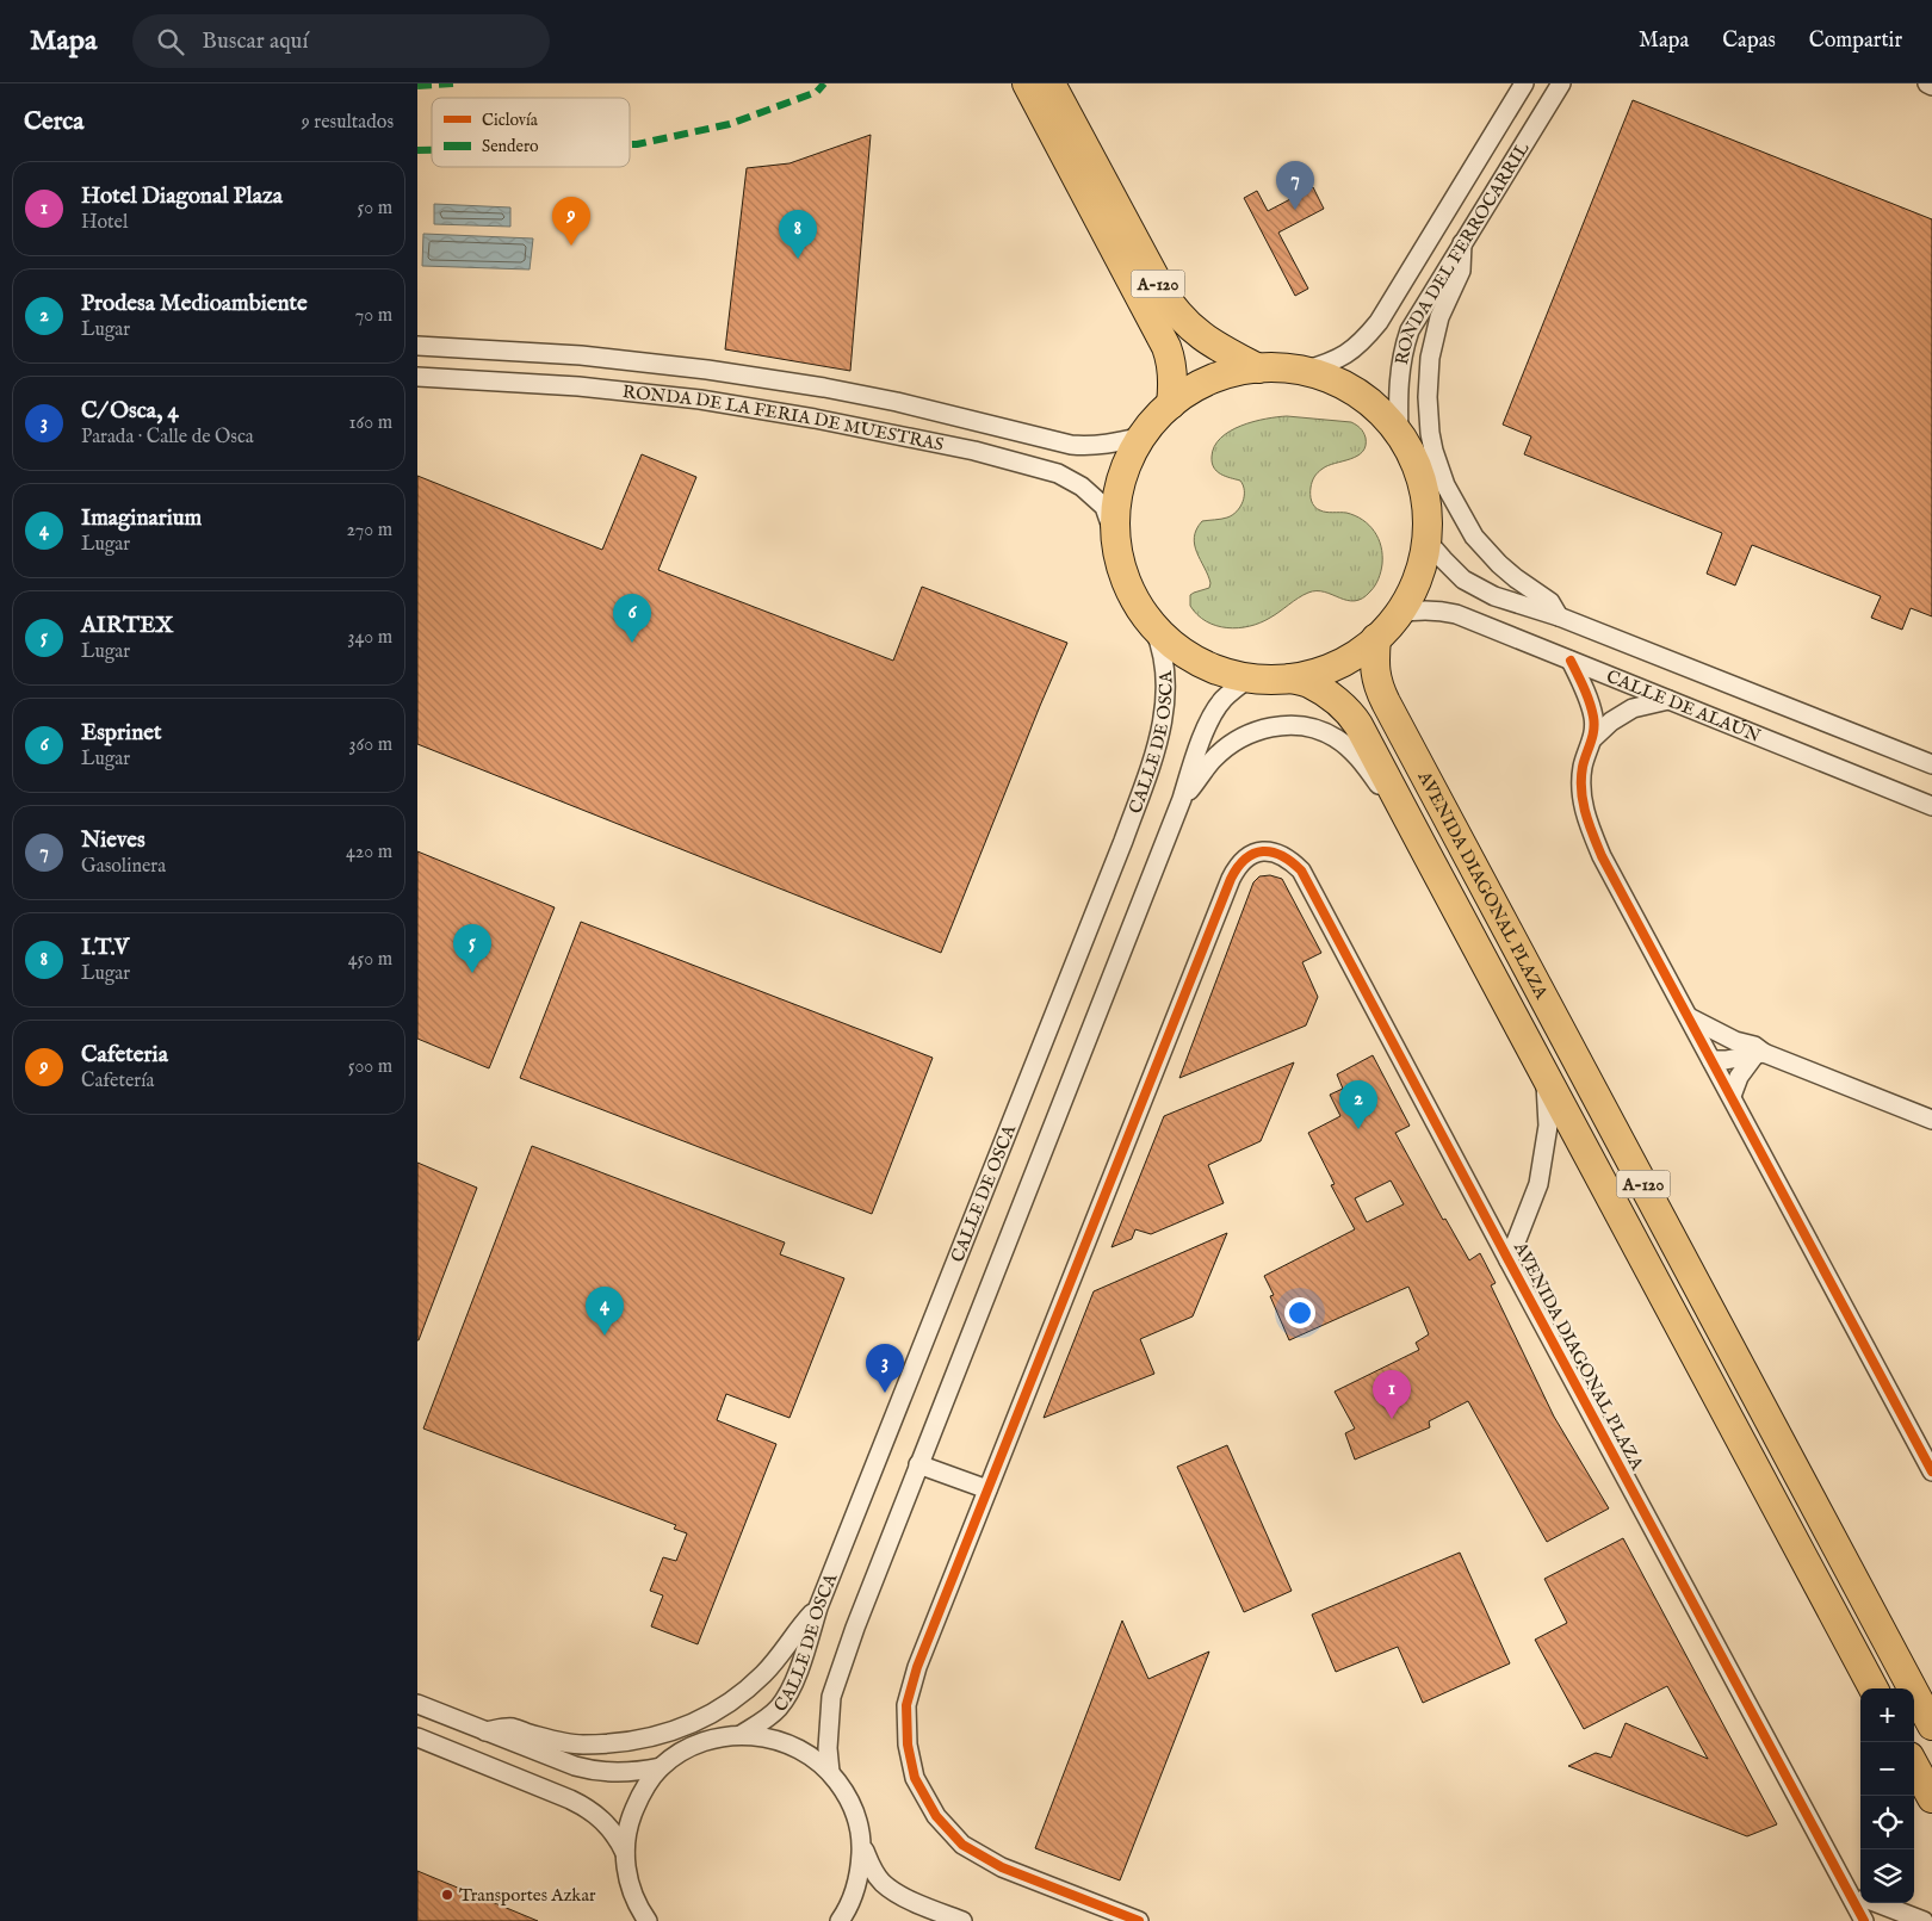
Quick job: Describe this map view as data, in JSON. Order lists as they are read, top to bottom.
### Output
{
  "streets": {
    "main road": ["A-120", "AVENIDA DIAGONAL PLAZA"],
    "street": [
      "RONDA DEL FERROCARRIL",
      "RONDA DE LA FERIA DE MUESTRAS",
      "CALLE DE ALAÚN",
      "CALLE DE OSCA"
    ]
  },
  "crossings": [
    ["RONDA DEL FERROCARRIL", "A-120"],
    ["A-120", "RONDA DE LA FERIA DE MUESTRAS"],
    ["A-120", "CALLE DE ALAÚN"],
    ["A-120", "CALLE DE OSCA"],
    ["A-120", "AVENIDA DIAGONAL PLAZA"]
  ],
  "places": ["Transportes Azkar"],
  "legend": ["Ciclovía", "Sendero"],
  "page": {
    "header": "Mapa",
    "search": "Buscar aquí",
    "nav": ["Mapa", "Capas", "Compartir"],
    "heading": ["Cerca", "9 resultados"],
    "list": [
      {
        "mark": "1",
        "name": "Hotel Diagonal Plaza",
        "note": "Hotel",
        "value": "50 m"
      },
      {
        "mark": "2",
        "name": "Prodesa Medioambiente",
        "note": "Lugar",
        "value": "70 m"
      },
      {
        "mark": "3",
        "name": "C/ Osca, 4",
        "note": "Parada · Calle de Osca",
        "value": "160 m"
      },
      {
        "mark": "4",
        "name": "Imaginarium",
        "note": "Lugar",
        "value": "270 m"
      },
      {
        "mark": "5",
        "name": "AIRTEX",
        "note": "Lugar",
        "value": "340 m"
      },
      {
        "mark": "6",
        "name": "Esprinet",
        "note": "Lugar",
        "value": "360 m"
      },
      {
        "mark": "7",
        "name": "Nieves",
        "note": "Gasolinera",
        "value": "420 m"
      },
      {
        "mark": "8",
        "name": "I.T.V",
        "note": "Lugar",
        "value": "450 m"
      },
      {
        "mark": "9",
        "name": "Cafeteria",
        "note": "Cafetería",
        "value": "500 m"
      }
    ],
    "pins": [
      "7",
      "9",
      "8",
      "6",
      "5",
      "2",
      "4",
      "3",
      "1"
    ],
    "map_buttons": ["+", "−"]
  }
}
